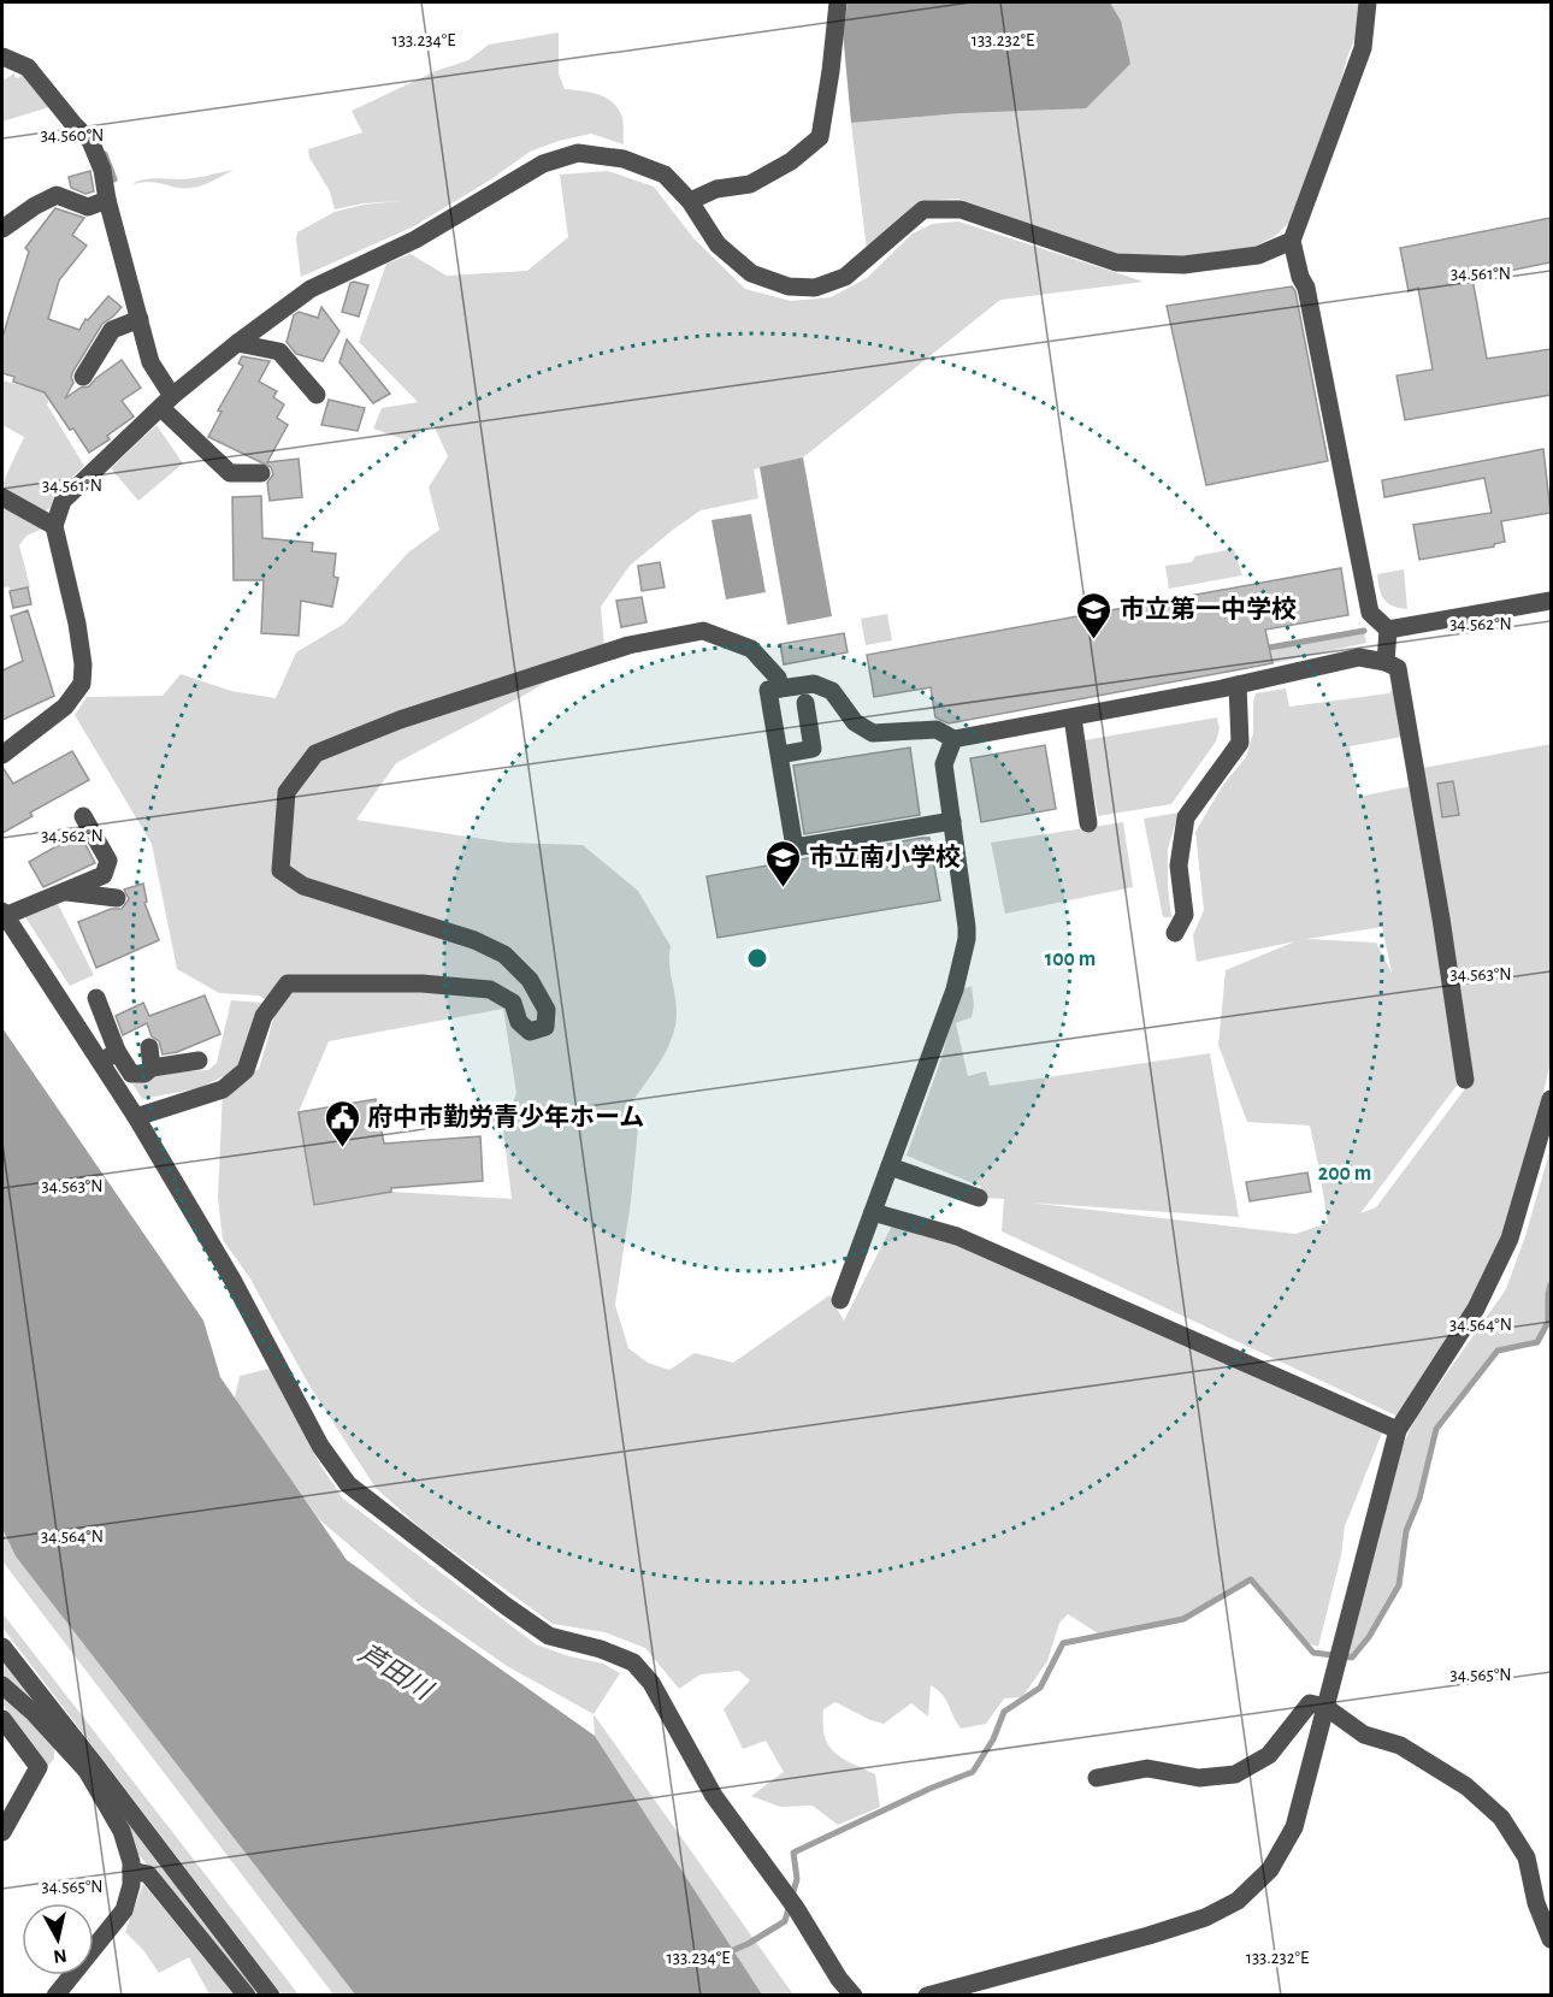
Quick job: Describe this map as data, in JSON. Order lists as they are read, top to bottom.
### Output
{
  "water": ["芦田川"],
  "places": {
    "school or university": ["市立第一中学校", "市立南小学校"],
    "public building": ["府中市勤労青少年ホーム"]
  },
  "north": "bottom",
  "coordinates": [
    "133.234°E",
    "133.232°E",
    "34.560°N",
    "34.561°N",
    "34.562°N",
    "34.563°N",
    "34.564°N",
    "34.565°N"
  ],
  "rings": ["100 m", "200 m"]
}
